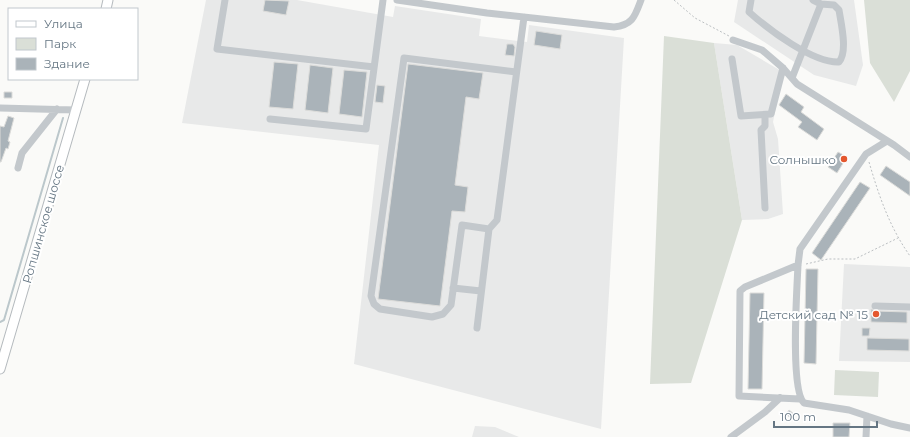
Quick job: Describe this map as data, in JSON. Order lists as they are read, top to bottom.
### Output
{
  "streets": {
    "main road": ["Ропшинское шоссе"]
  },
  "places": ["Солнышко", "Детский сад № 15"],
  "legend": ["Улица", "Парк", "Здание"],
  "scale_bar": "100 m"
}
